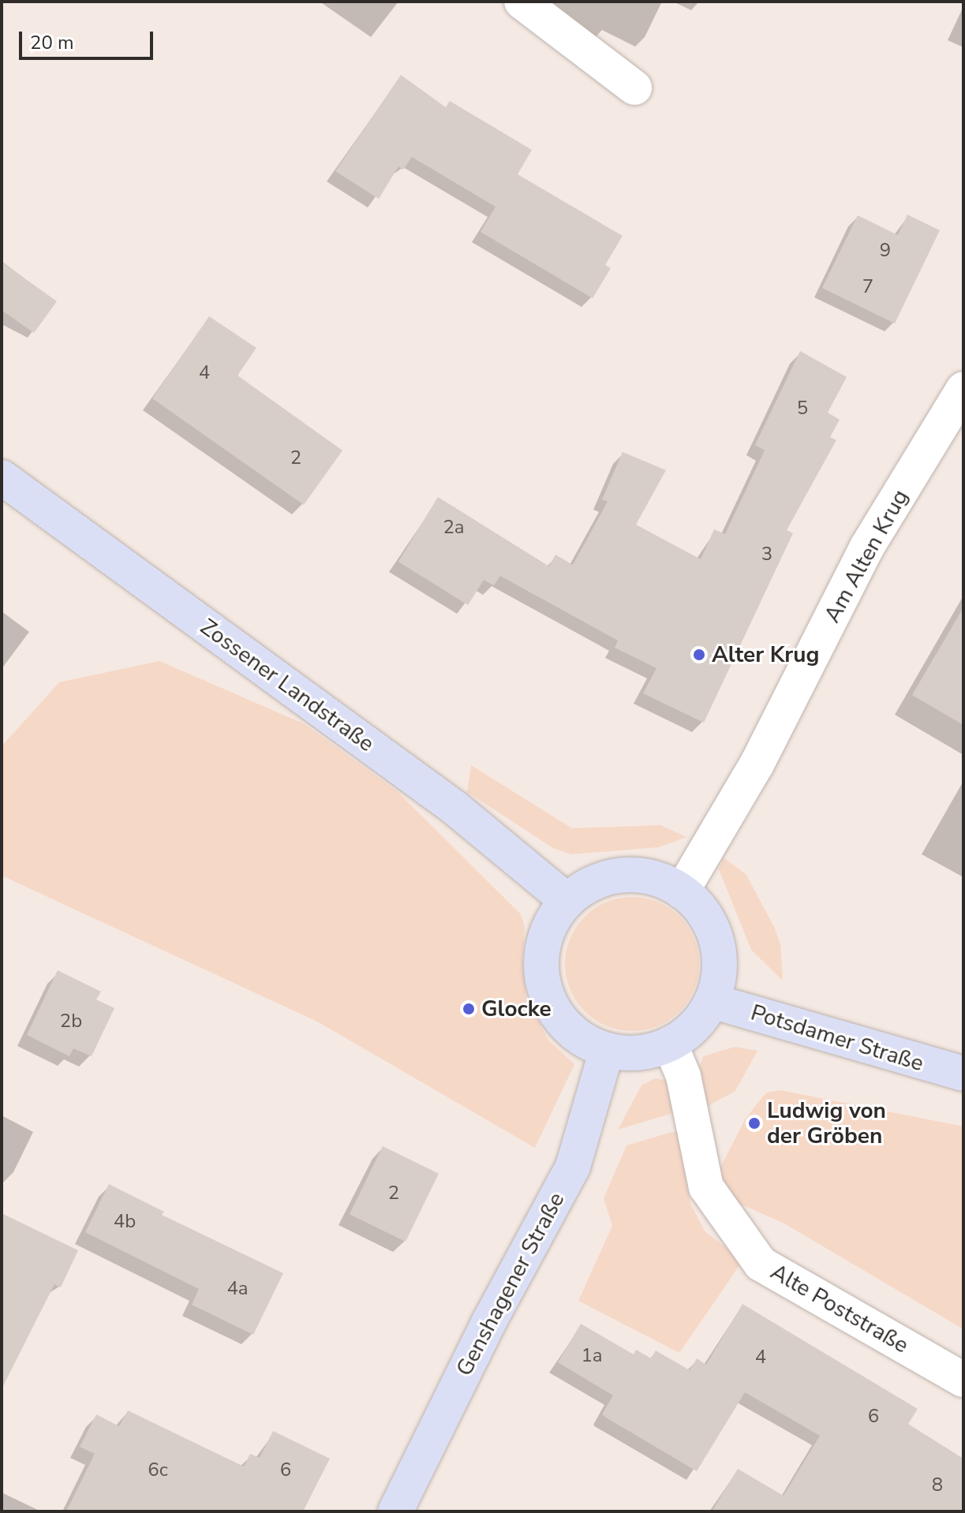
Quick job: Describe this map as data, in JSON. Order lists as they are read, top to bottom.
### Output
{
  "streets": {
    "main road": ["Zossener Landstraße", "Potsdamer Straße", "Genshagener Straße"],
    "street": ["Am Alten Krug", "Alte Poststraße"]
  },
  "crossings": [
    ["Am Alten Krug", "Zossener Landstraße"],
    ["Am Alten Krug", "Potsdamer Straße"],
    ["Am Alten Krug", "Genshagener Straße"],
    ["Am Alten Krug", "Alte Poststraße"],
    ["Zossener Landstraße", "Potsdamer Straße"],
    ["Zossener Landstraße", "Genshagener Straße"],
    ["Zossener Landstraße", "Alte Poststraße"],
    ["Potsdamer Straße", "Genshagener Straße"],
    ["Potsdamer Straße", "Alte Poststraße"],
    ["Genshagener Straße", "Alte Poststraße"]
  ],
  "places": ["Alter Krug", "Glocke", "Ludwig von der Gröben"],
  "house_numbers": [
    "9",
    "7",
    "4",
    "5",
    "2",
    "2a",
    "3",
    "2b",
    "2",
    "4b",
    "4a",
    "1a",
    "4",
    "6",
    "6c",
    "6",
    "8"
  ],
  "scale_bar": "20 m"
}
